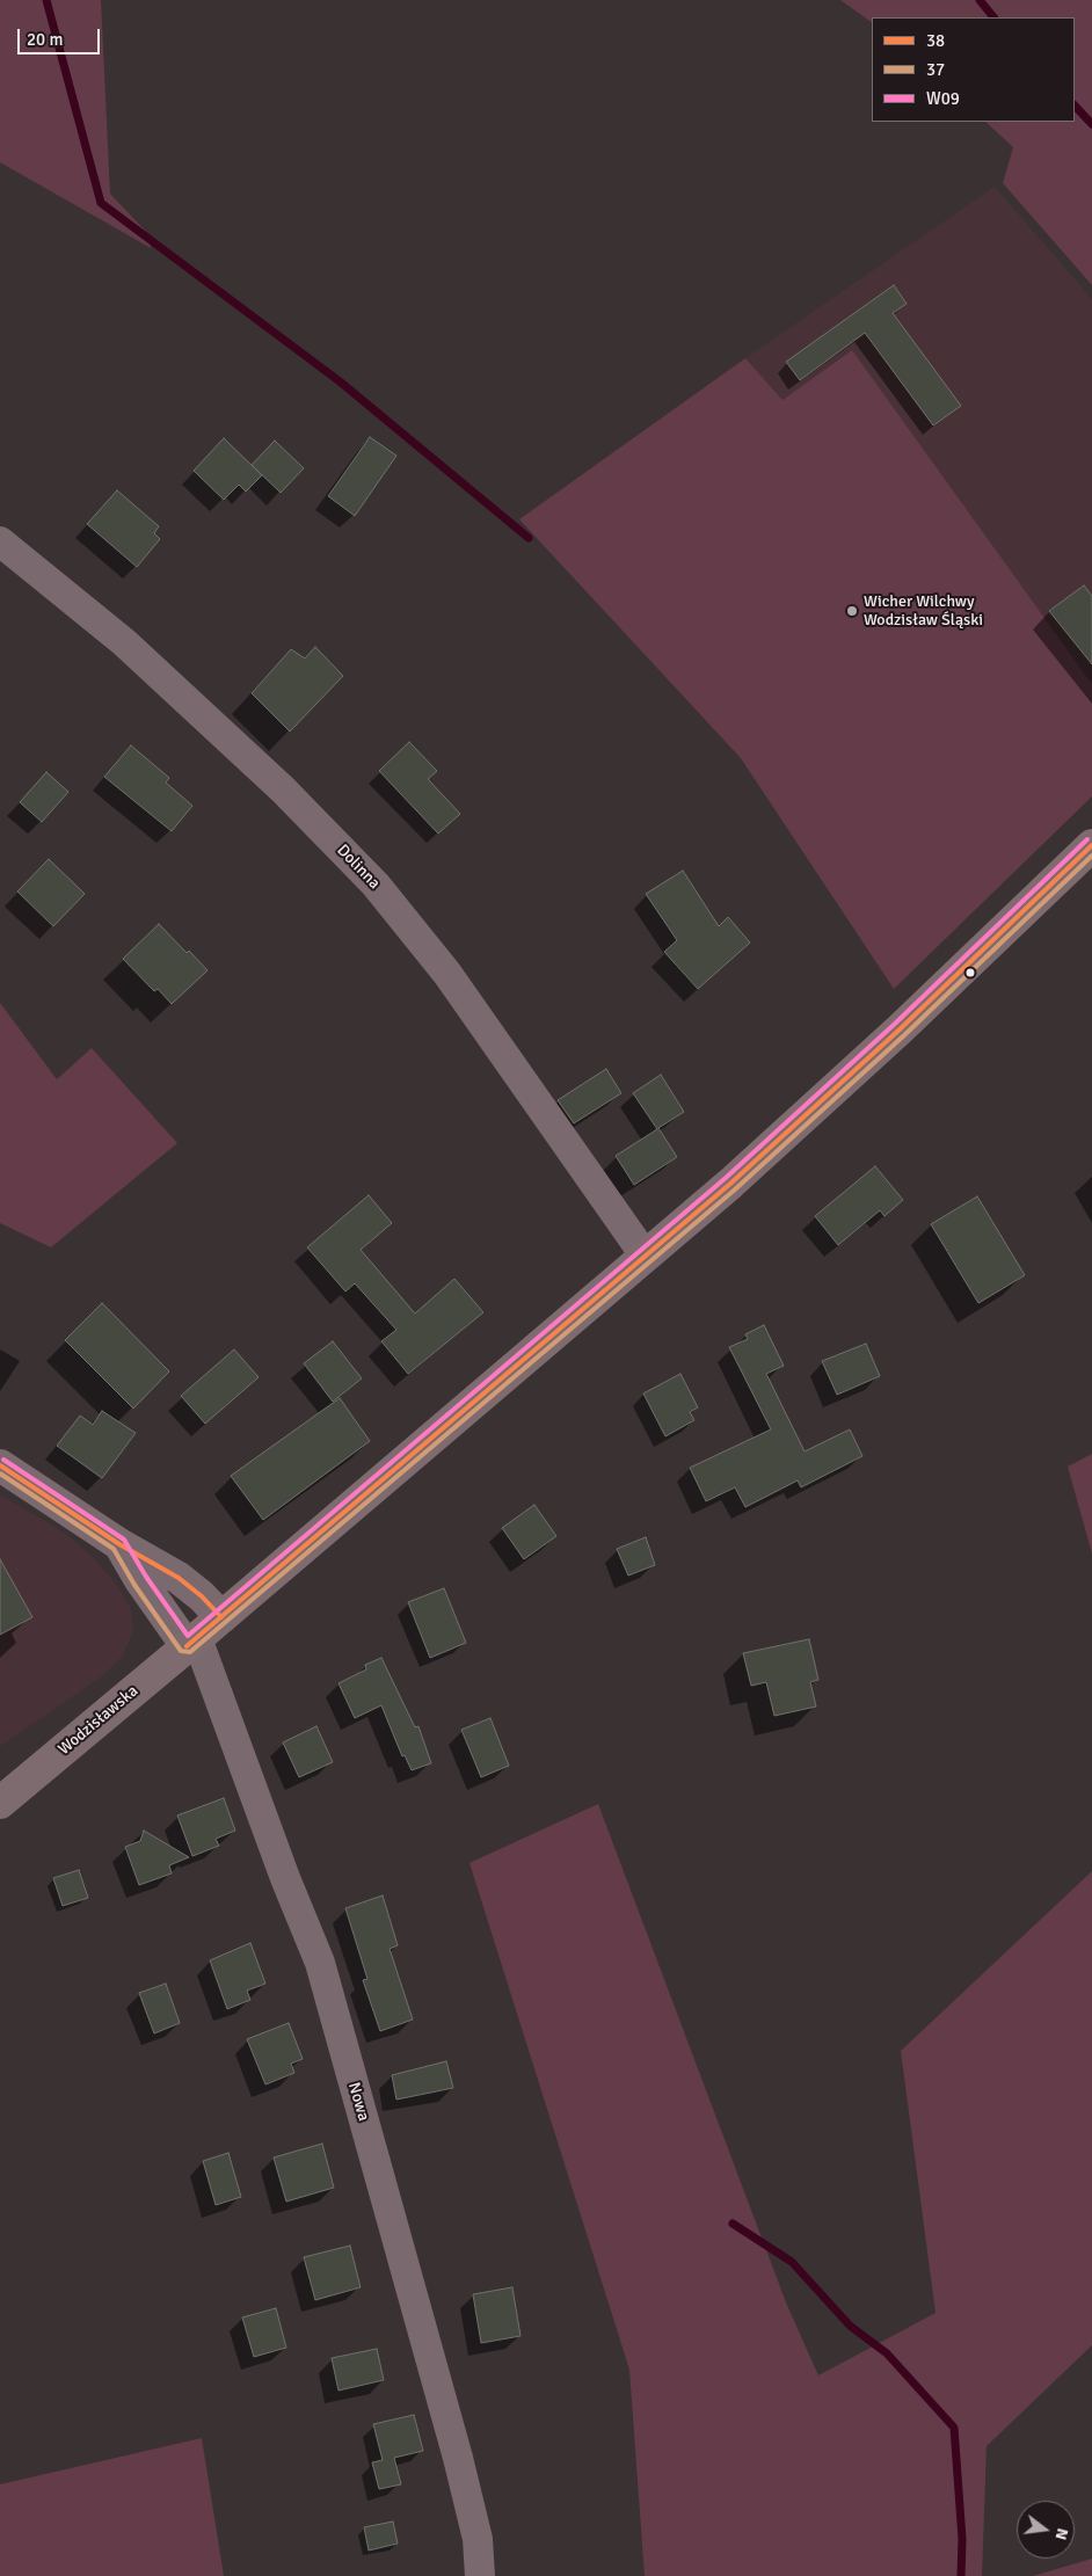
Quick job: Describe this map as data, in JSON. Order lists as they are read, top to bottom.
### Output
{
  "streets": {
    "main road": ["Wodzisławska"],
    "street": ["Dolinna", "Nowa"]
  },
  "crossings": [
    ["Dolinna", "Wodzisławska"],
    ["Wodzisławska", "Nowa"]
  ],
  "places": ["Wicher Wilchwy Wodzisław Śląski"],
  "lines": ["transit line W09", "transit line 38", "transit line 37"],
  "legend": ["38", "37", "W09"],
  "scale_bar": "20 m",
  "north": "right"
}
